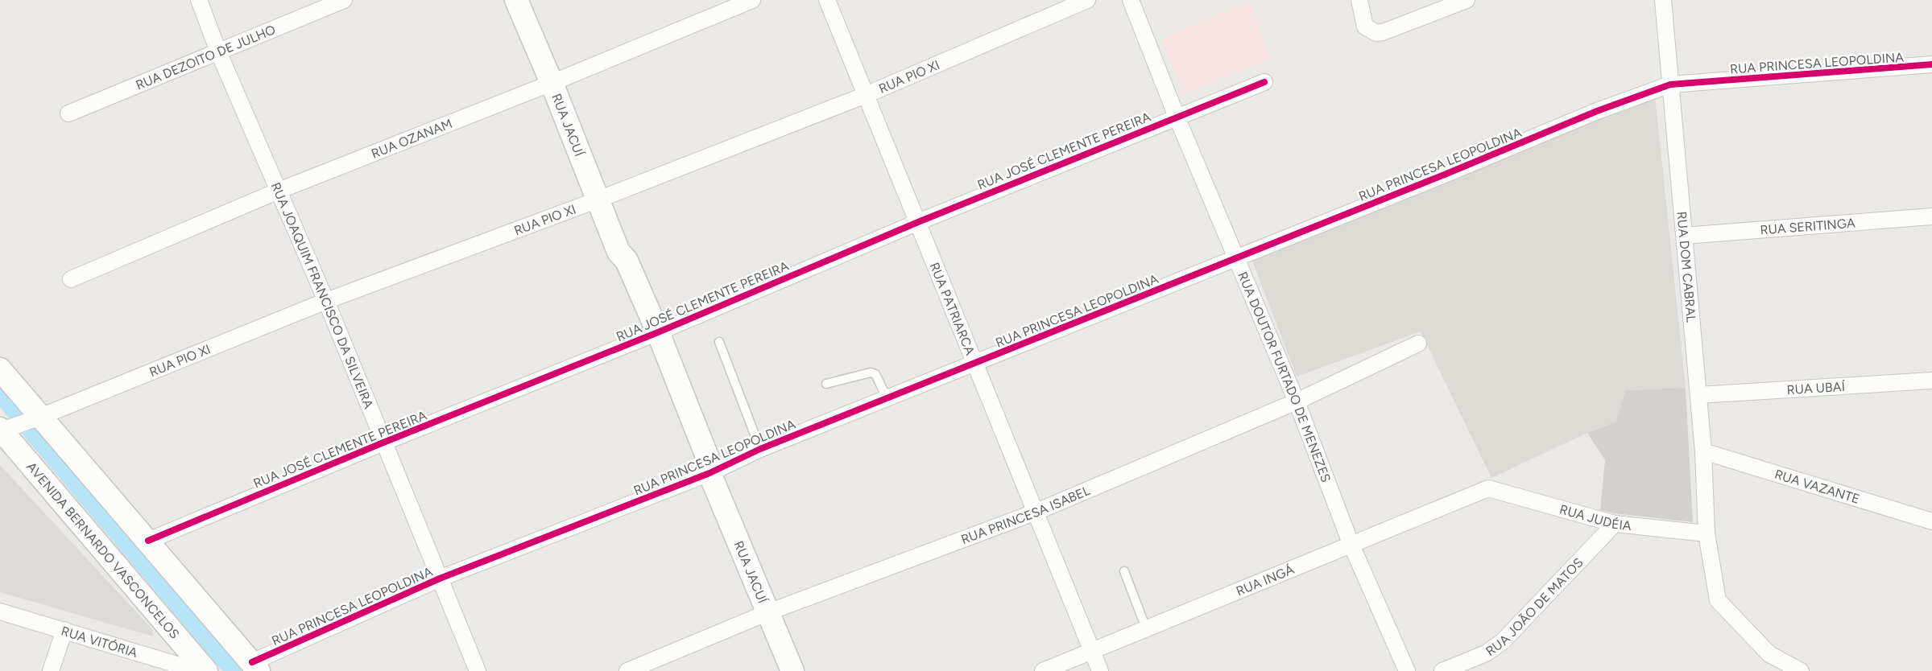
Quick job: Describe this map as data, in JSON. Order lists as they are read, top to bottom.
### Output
{
  "streets": {
    "main road": ["RUA JACUÍ", "AVENIDA BERNARDO VASCONCELOS"],
    "street": [
      "RUA DEZOITO DE JULHO",
      "RUA PRINCESA LEOPOLDINA",
      "RUA PIO XI",
      "RUA OZANAM",
      "RUA JOSÉ CLEMENTE PEREIRA",
      "RUA SERITINGA",
      "RUA DOM CABRAL",
      "RUA JOAQUIM FRANCISCO DA SILVEIRA",
      "RUA PATRIARCA",
      "RUA DOUTOR FURTADO DE MENEZES",
      "RUA UBAÍ",
      "RUA VAZANTE",
      "RUA PRINCESA ISABEL",
      "RUA JUDÉIA",
      "RUA INGÁ",
      "RUA JOÃO DE MATOS",
      "RUA VITÓRIA"
    ]
  },
  "crossings": [
    ["RUA DEZOITO DE JULHO", "RUA JOAQUIM FRANCISCO DA SILVEIRA"],
    ["RUA PRINCESA LEOPOLDINA", "RUA JACUÍ"],
    ["RUA PRINCESA LEOPOLDINA", "RUA DOM CABRAL"],
    ["RUA PRINCESA LEOPOLDINA", "RUA JOAQUIM FRANCISCO DA SILVEIRA"],
    ["RUA PRINCESA LEOPOLDINA", "RUA PATRIARCA"],
    ["RUA PRINCESA LEOPOLDINA", "RUA DOUTOR FURTADO DE MENEZES"],
    ["RUA PIO XI", "RUA JACUÍ"],
    ["RUA PIO XI", "RUA JOAQUIM FRANCISCO DA SILVEIRA"],
    ["RUA PIO XI", "RUA PATRIARCA"],
    ["RUA PIO XI", "AVENIDA BERNARDO VASCONCELOS"],
    ["RUA JACUÍ", "RUA OZANAM"],
    ["RUA JACUÍ", "RUA JOSÉ CLEMENTE PEREIRA"],
    ["RUA JACUÍ", "RUA PRINCESA ISABEL"],
    ["RUA OZANAM", "RUA JOAQUIM FRANCISCO DA SILVEIRA"],
    ["RUA JOSÉ CLEMENTE PEREIRA", "RUA JOAQUIM FRANCISCO DA SILVEIRA"],
    ["RUA JOSÉ CLEMENTE PEREIRA", "RUA PATRIARCA"],
    ["RUA JOSÉ CLEMENTE PEREIRA", "RUA DOUTOR FURTADO DE MENEZES"],
    ["RUA SERITINGA", "RUA DOM CABRAL"],
    ["RUA DOM CABRAL", "RUA UBAÍ"],
    ["RUA DOM CABRAL", "RUA VAZANTE"],
    ["RUA DOM CABRAL", "RUA JUDÉIA"],
    ["RUA PATRIARCA", "RUA PRINCESA ISABEL"],
    ["RUA PATRIARCA", "RUA INGÁ"],
    ["RUA DOUTOR FURTADO DE MENEZES", "RUA PRINCESA ISABEL"],
    ["RUA DOUTOR FURTADO DE MENEZES", "RUA INGÁ"],
    ["RUA JUDÉIA", "RUA INGÁ"],
    ["RUA JUDÉIA", "RUA JOÃO DE MATOS"]
  ]
}
